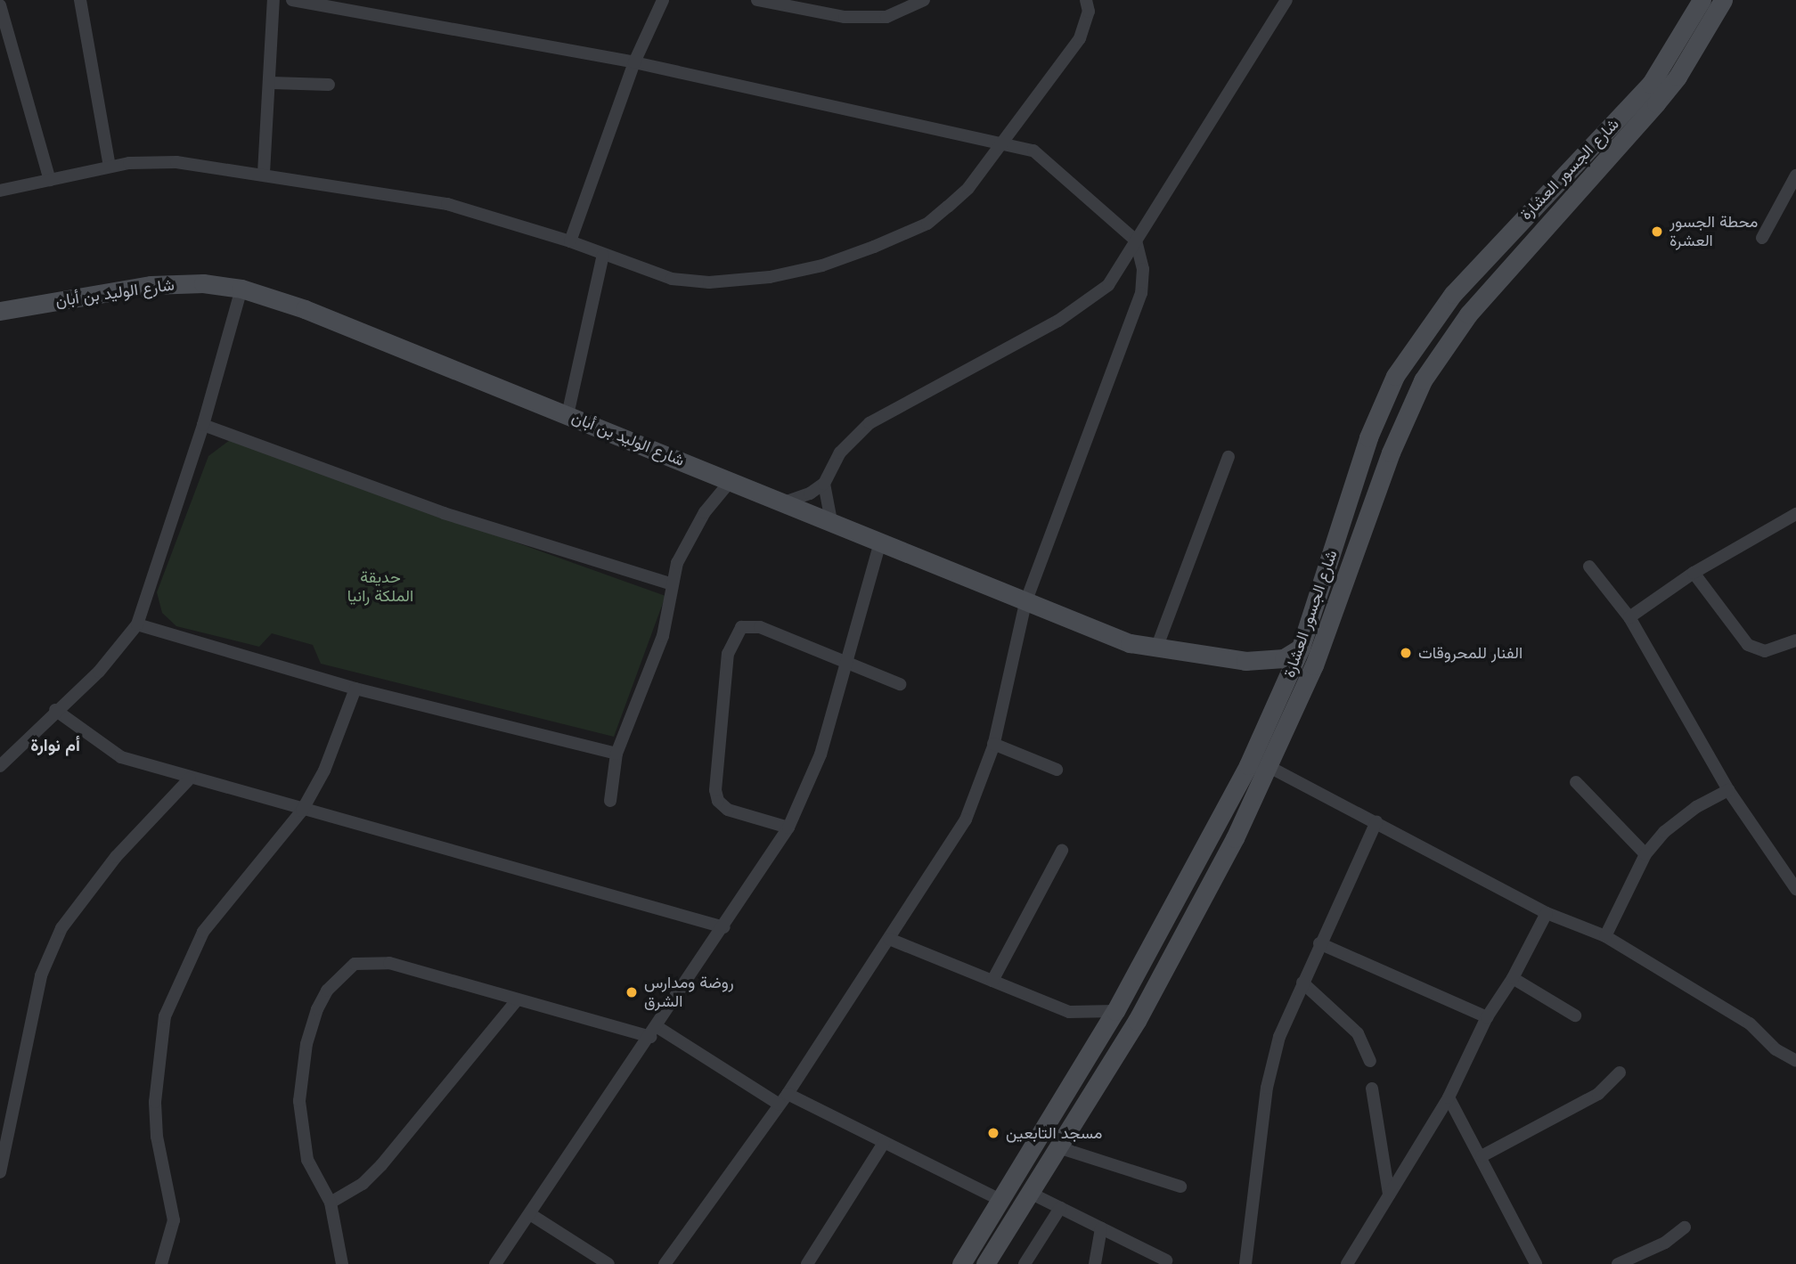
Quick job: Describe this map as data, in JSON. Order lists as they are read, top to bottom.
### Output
{
  "streets": {
    "main road": ["شارع الجسور العشارة", "شارع الوليد بن أبان"]
  },
  "crossings": [
    ["شارع الجسور العشارة", "شارع الوليد بن أبان"]
  ],
  "districts": ["أم نوارة"],
  "parks": ["حديقة الملكة رانيا"],
  "places": [
    "محطة الجسور العشرة",
    "الفنار للمحروقات",
    "روضة ومدارس الشرق",
    "مسجد التابعين"
  ]
}
